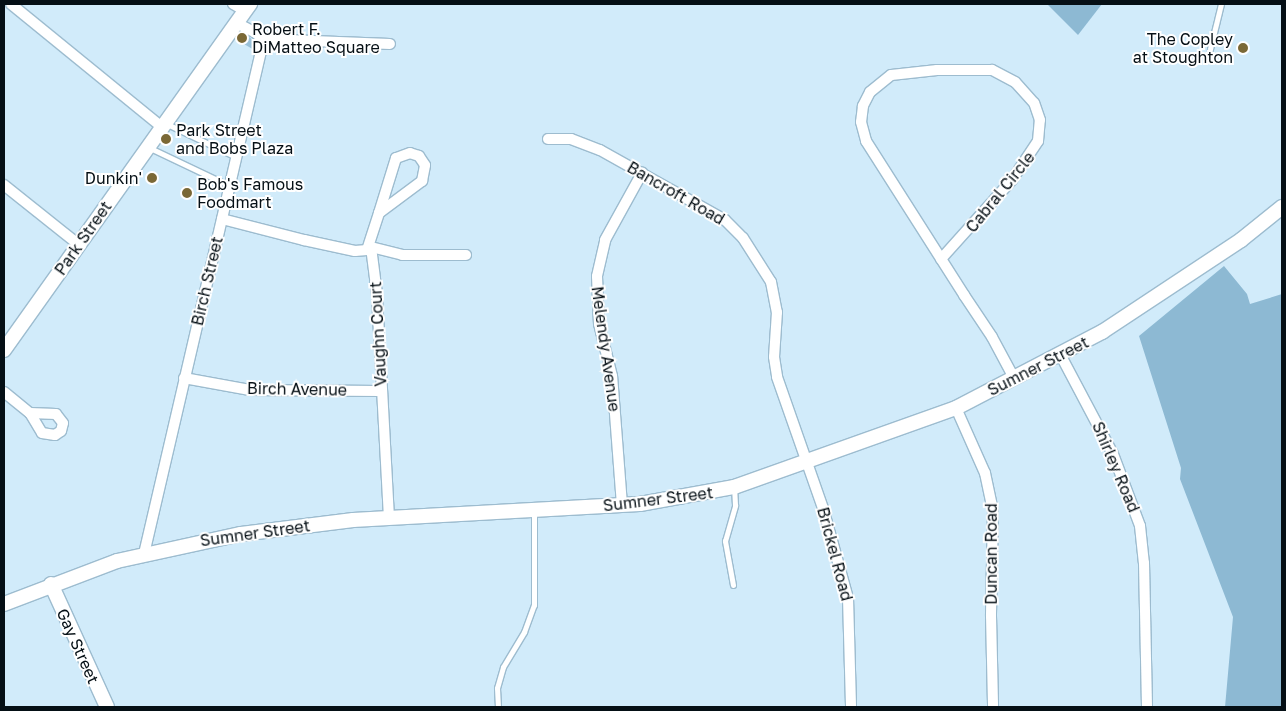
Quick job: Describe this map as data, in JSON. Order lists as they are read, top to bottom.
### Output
{
  "streets": {
    "main road": ["Park Street", "Sumner Street", "Gay Street"],
    "street": [
      "Cabral Circle",
      "Bancroft Road",
      "Birch Street",
      "Vaughn Court",
      "Melendy Avenue",
      "Birch Avenue",
      "Shirley Road",
      "Brickel Road",
      "Duncan Road"
    ]
  },
  "crossings": [
    ["Cabral Circle", "Sumner Street"],
    ["Bancroft Road", "Melendy Avenue"],
    ["Bancroft Road", "Sumner Street"],
    ["Bancroft Road", "Brickel Road"],
    ["Birch Street", "Sumner Street"],
    ["Birch Street", "Birch Avenue"],
    ["Vaughn Court", "Sumner Street"],
    ["Vaughn Court", "Birch Avenue"],
    ["Melendy Avenue", "Sumner Street"],
    ["Sumner Street", "Shirley Road"],
    ["Sumner Street", "Brickel Road"],
    ["Sumner Street", "Duncan Road"],
    ["Sumner Street", "Gay Street"]
  ],
  "places": [
    "Robert F. DiMatteo Square",
    "The Copley at Stoughton",
    "Park Street and Bobs Plaza",
    "Dunkin'",
    "Bob's Famous Foodmart"
  ]
}
